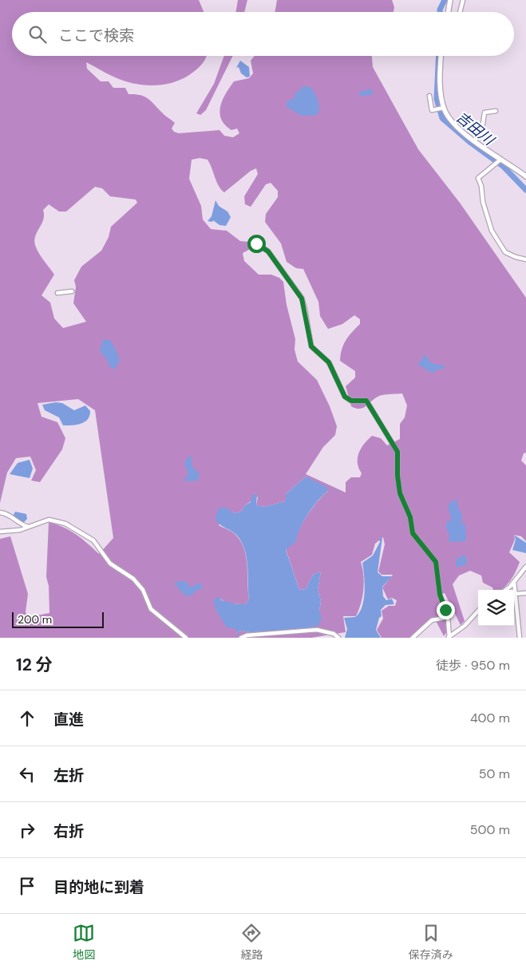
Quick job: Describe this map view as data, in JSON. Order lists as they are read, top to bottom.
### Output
{
  "water": ["吉田川"],
  "scale_bar": "200 m",
  "page": {
    "search": "ここで検索",
    "scale": "200 m",
    "heading": ["12 分", "徒歩 · 950 m"],
    "list": [
      ["直進", "400 m"],
      ["左折", "50 m"],
      ["右折", "500 m"],
      "目的地に到着"
    ],
    "nav": ["地図", "経路", "保存済み"]
  }
}
